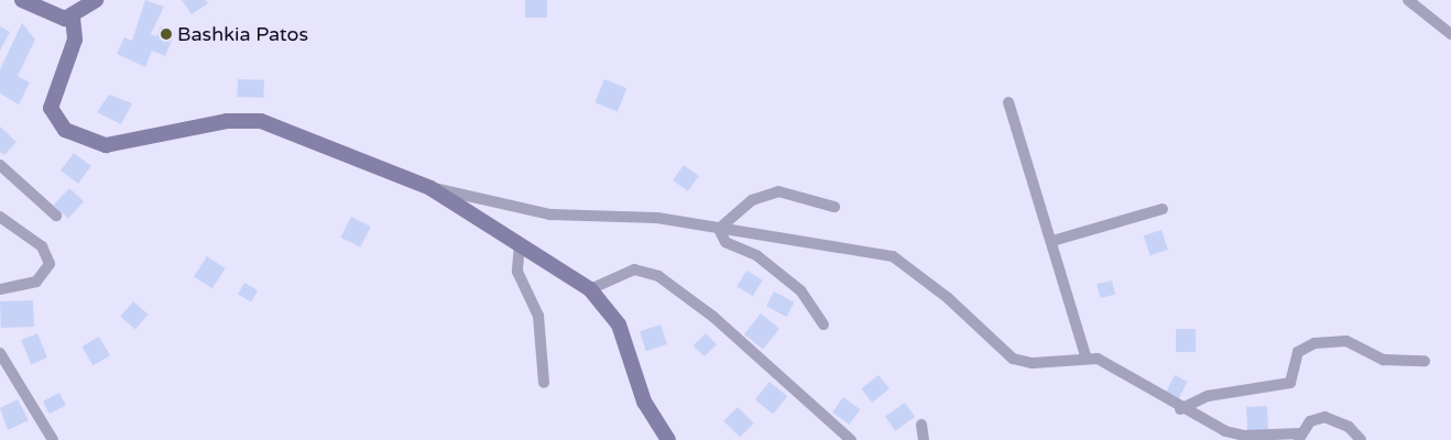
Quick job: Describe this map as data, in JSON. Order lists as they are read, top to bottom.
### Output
{
  "places": ["Bashkia Patos"]
}
